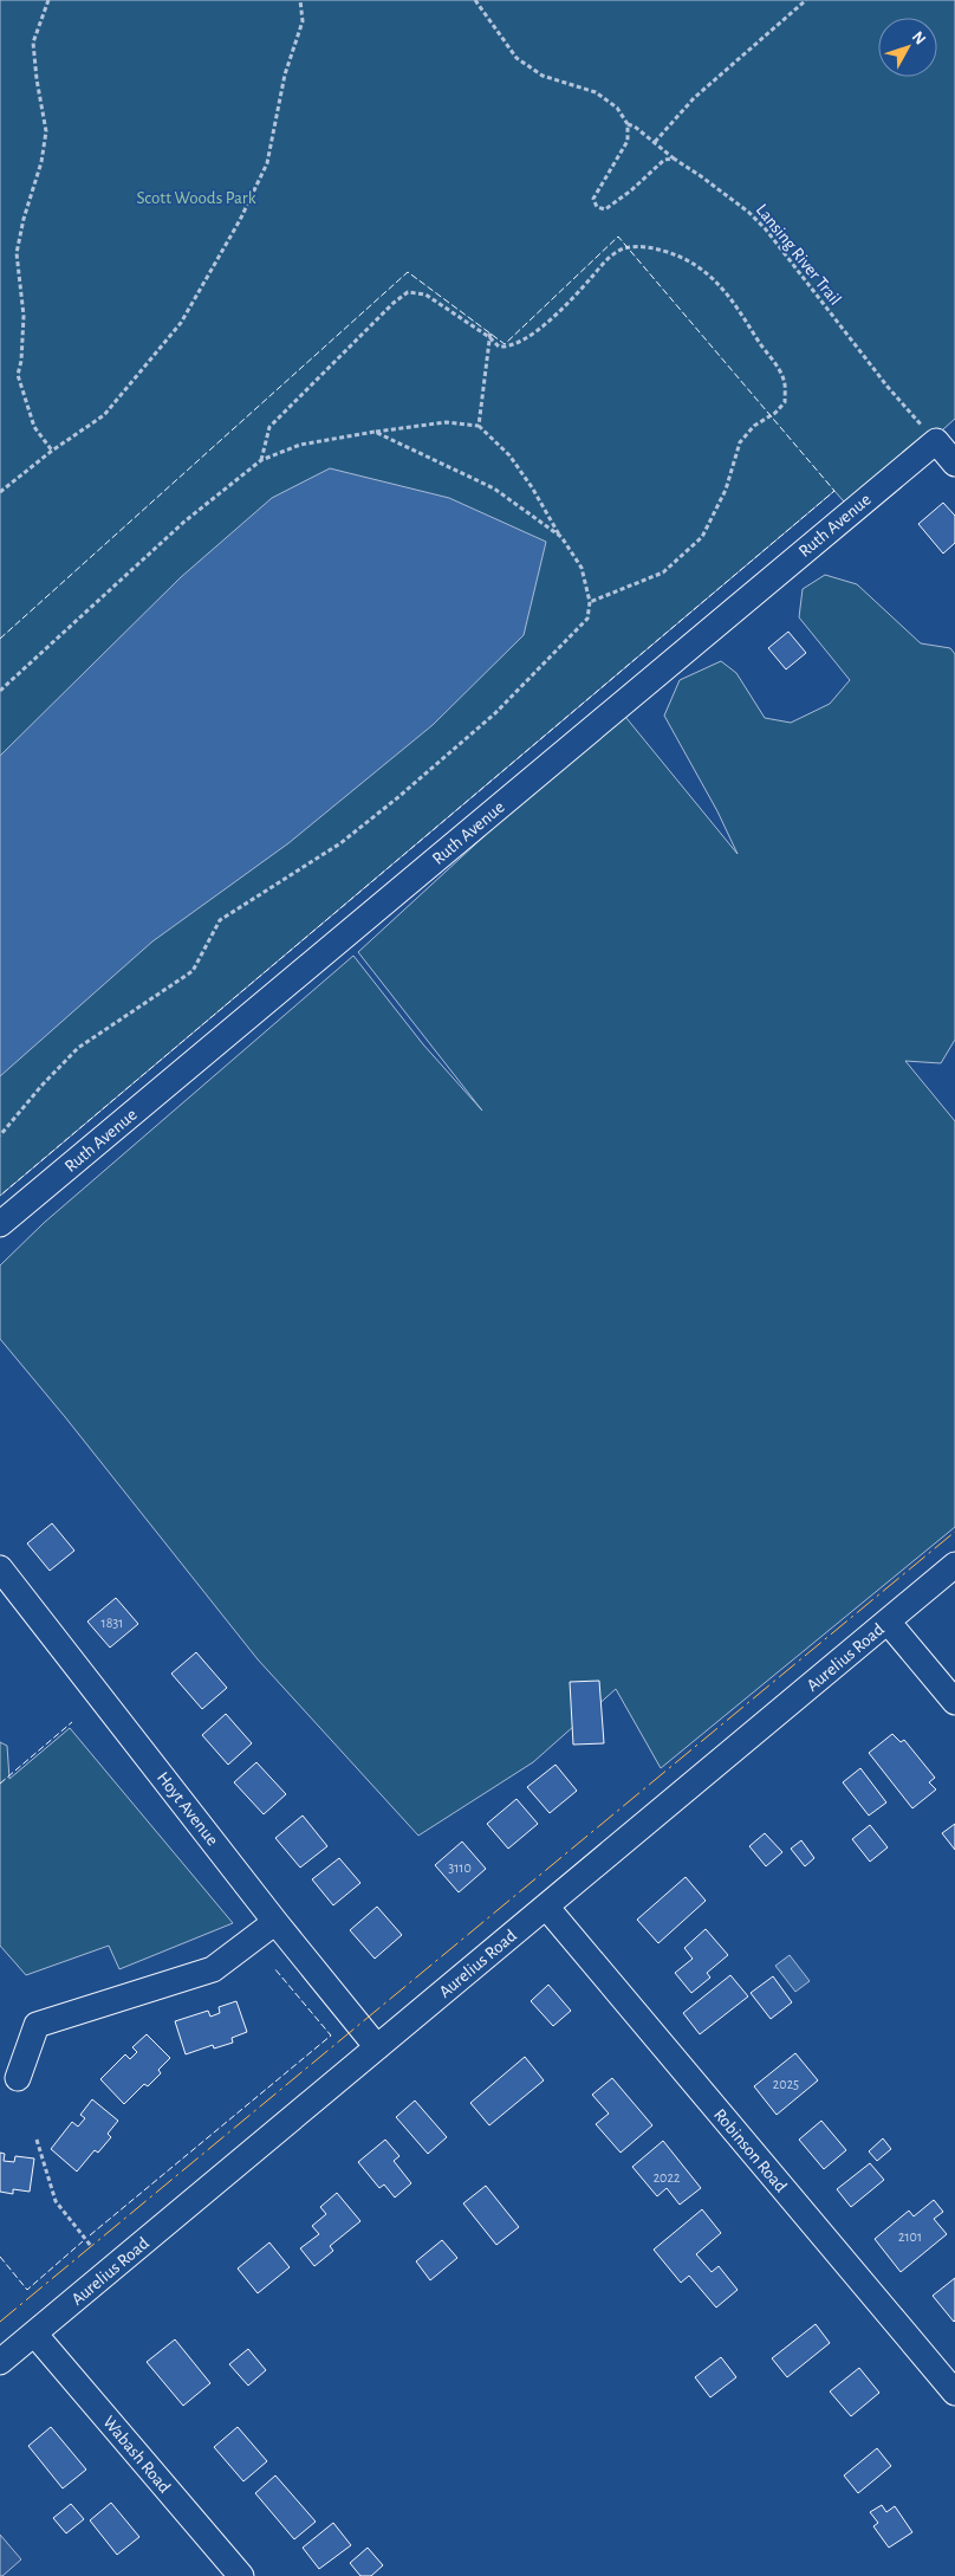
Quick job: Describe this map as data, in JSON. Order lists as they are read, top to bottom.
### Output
{
  "streets": {
    "street": [
      "Ruth Avenue",
      "Aurelius Road",
      "Hoyt Avenue",
      "Robinson Road",
      "Wabash Road"
    ],
    "path": ["Lansing River Trail"]
  },
  "crossings": [
    ["Lansing River Trail", "Ruth Avenue"],
    ["Aurelius Road", "Hoyt Avenue"],
    ["Aurelius Road", "Robinson Road"],
    ["Aurelius Road", "Wabash Road"]
  ],
  "parks": ["Scott Woods Park"],
  "house_numbers": [
    "1831",
    "3110",
    "2025",
    "2022",
    "2101"
  ],
  "north": "top right"
}
